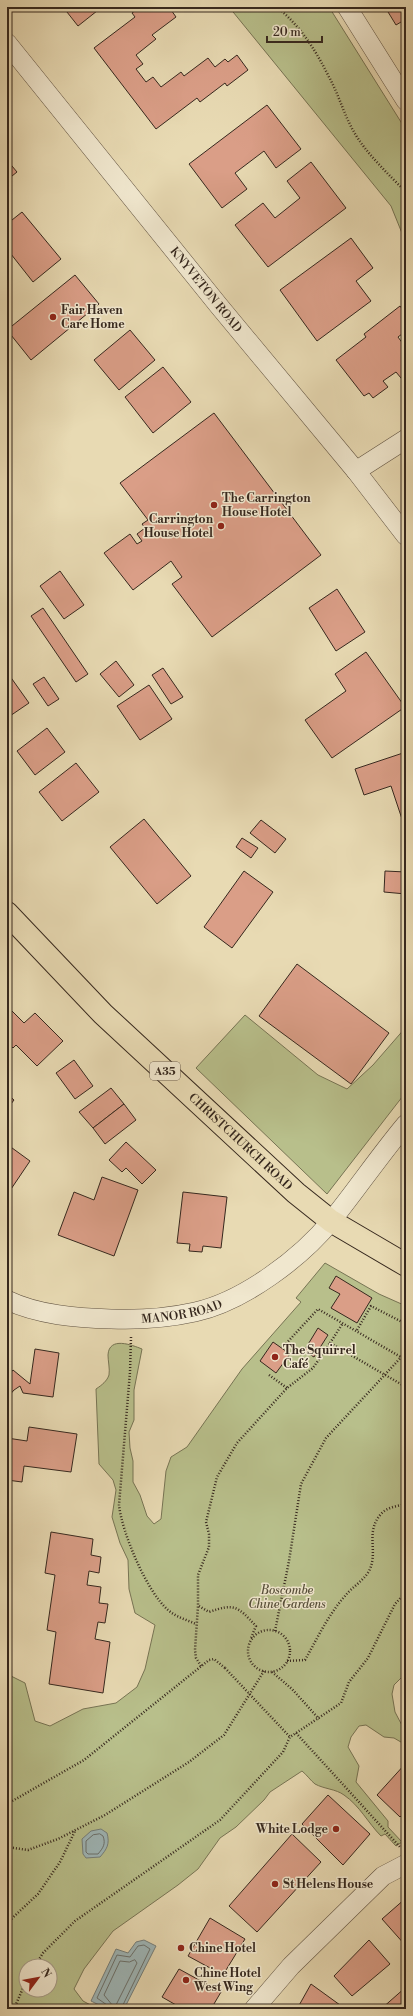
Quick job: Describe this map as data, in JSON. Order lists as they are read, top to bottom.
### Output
{
  "streets": {
    "main road": ["A35", "CHRISTCHURCH ROAD"],
    "street": ["KNYVETON ROAD", "MANOR ROAD"]
  },
  "crossings": [
    ["CHRISTCHURCH ROAD", "MANOR ROAD"]
  ],
  "parks": ["Boscombe Chine Gardens"],
  "places": [
    "Fair Haven Care Home",
    "The Carrington House Hotel",
    "Carrington House Hotel",
    "The Squirrel Café",
    "White Lodge",
    "St Helens House",
    "Chine Hotel",
    "Chine Hotel West Wing"
  ],
  "scale_bar": "20 m",
  "north": "top right"
}
